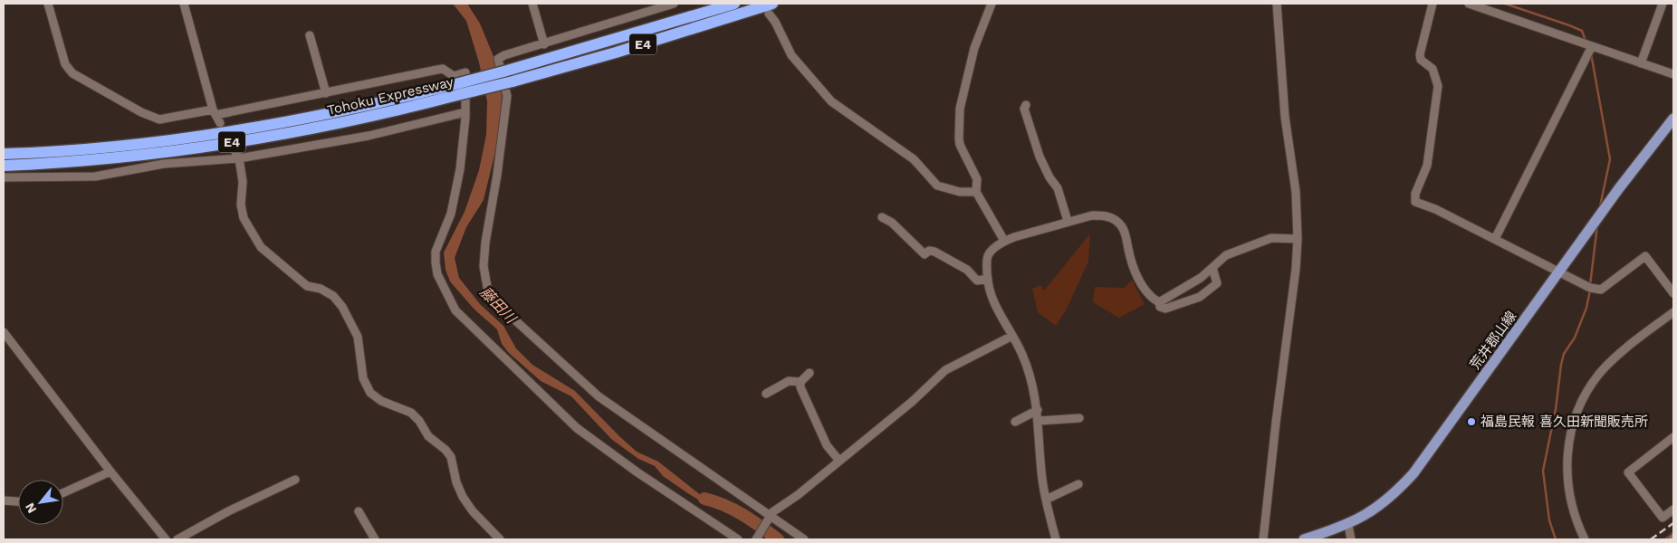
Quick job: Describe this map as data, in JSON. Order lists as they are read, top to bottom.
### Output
{
  "streets": {
    "highway": ["E4", "Tohoku Expressway"],
    "main road": ["荒井郡山線"]
  },
  "water": ["藤田川"],
  "places": ["福島民報 喜久田新聞販売所"],
  "north": "bottom left"
}
